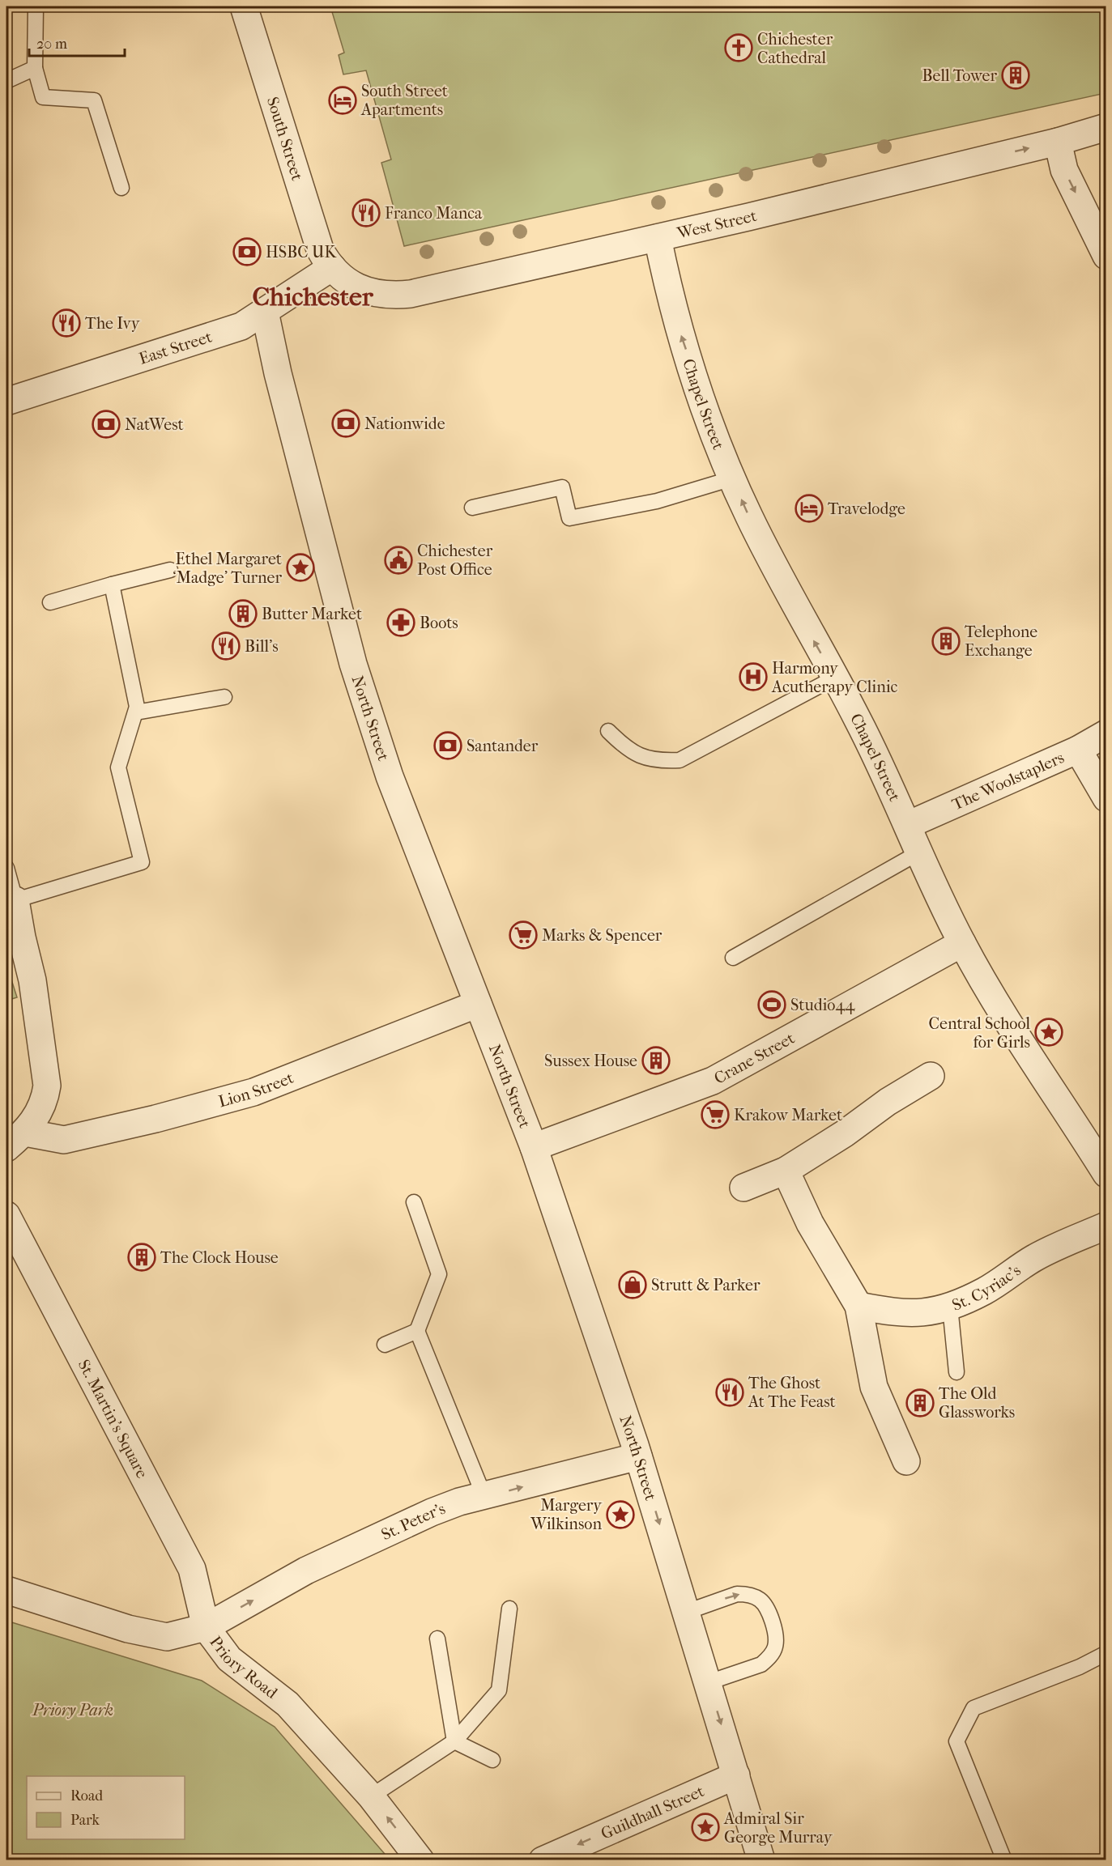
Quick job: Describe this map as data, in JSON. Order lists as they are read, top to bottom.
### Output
{
  "streets": {
    "street": [
      "South Street",
      "West Street",
      "East Street",
      "Chapel Street",
      "North Street",
      "The Woolstaplers",
      "Crane Street",
      "Lion Street",
      "St. Cyriac's",
      "St. Martin's Square",
      "St. Peter's",
      "Priory Road",
      "Guildhall Street"
    ]
  },
  "crossings": [
    ["South Street", "West Street"],
    ["South Street", "East Street"],
    ["West Street", "East Street"],
    ["West Street", "Chapel Street"],
    ["East Street", "North Street"],
    ["Chapel Street", "The Woolstaplers"],
    ["Chapel Street", "Crane Street"],
    ["North Street", "Crane Street"],
    ["North Street", "Lion Street"],
    ["North Street", "St. Peter's"],
    ["North Street", "Guildhall Street"],
    ["St. Martin's Square", "St. Peter's"],
    ["St. Martin's Square", "Priory Road"],
    ["St. Peter's", "Priory Road"]
  ],
  "one_way": [
    "West Street",
    "Chapel Street",
    "St. Peter's",
    "Guildhall Street"
  ],
  "districts": ["Chichester"],
  "parks": ["Priory Park"],
  "places": {
    "church": ["Chichester Cathedral"],
    "building": [
      "Bell Tower",
      "Butter Market",
      "Telephone Exchange",
      "Sussex House",
      "The Clock House",
      "The Old Glassworks"
    ],
    "hotel": ["South Street Apartments", "Travelodge"],
    "restaurant": [
      "Franco Manca",
      "The Ivy",
      "Bill's",
      "The Ghost At The Feast"
    ],
    "bank": [
      "HSBC UK",
      "Nationwide",
      "NatWest",
      "Santander"
    ],
    "public building": ["Chichester Post Office"],
    "place": [
      "Ethel Margaret ‘Madge’ Turner",
      "Central School for Girls",
      "Margery Wilkinson",
      "Admiral Sir George Murray"
    ],
    "pharmacy": ["Boots"],
    "hospital": ["Harmony Acutherapy Clinic"],
    "supermarket": ["Marks & Spencer", "Krakow Market"],
    "sports": ["Studio44"],
    "shop": ["Strutt & Parker"]
  },
  "legend": ["Road", "Park"],
  "scale_bar": "20 m"
}
